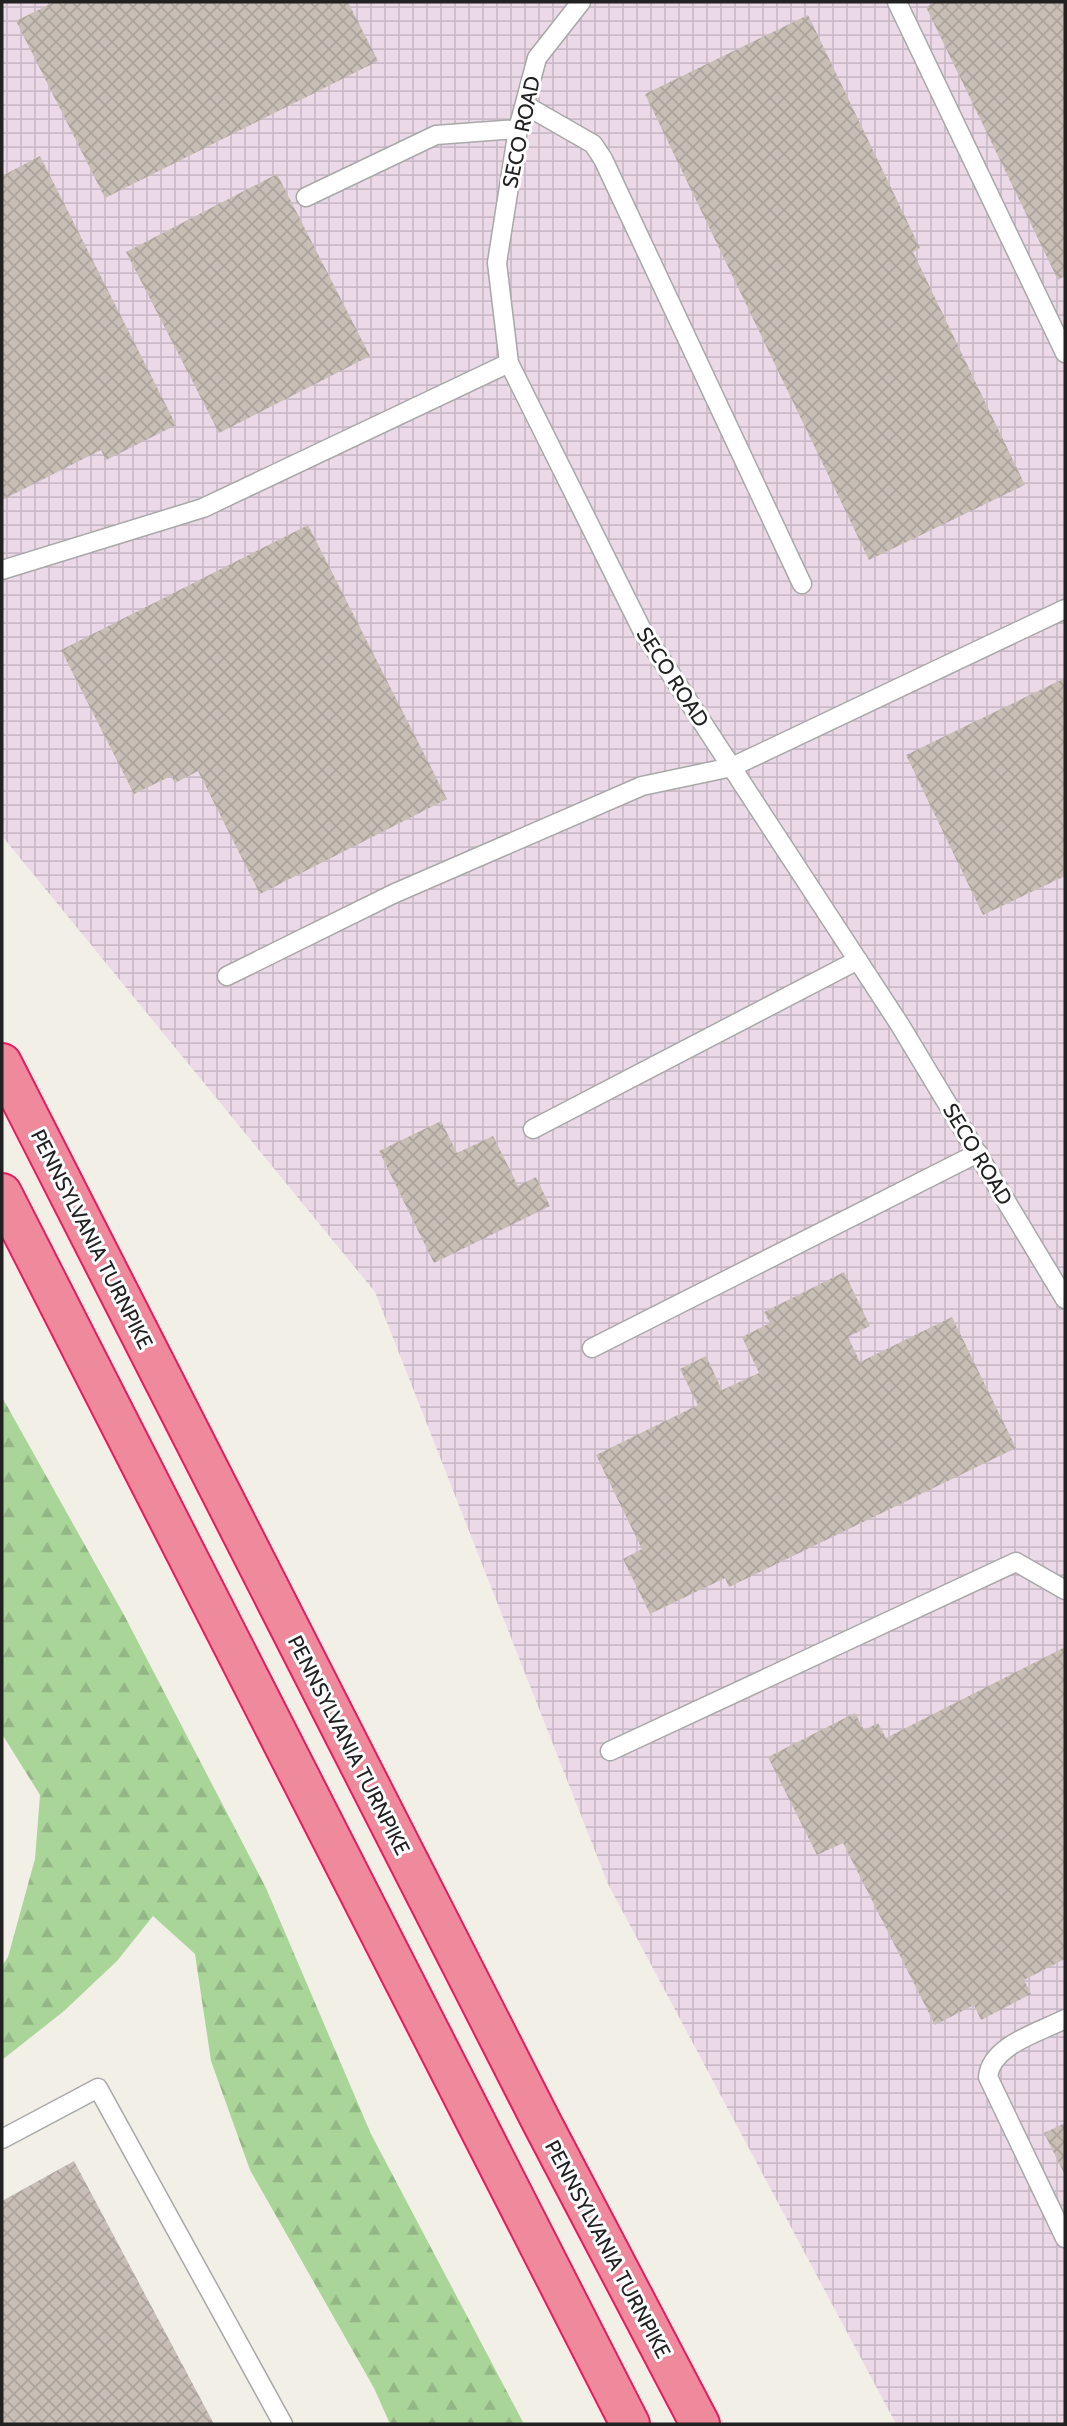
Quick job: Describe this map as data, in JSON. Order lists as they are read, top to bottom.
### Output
{
  "streets": {
    "highway": ["PENNSYLVANIA TURNPIKE"],
    "lane": ["SECO ROAD"]
  }
}
